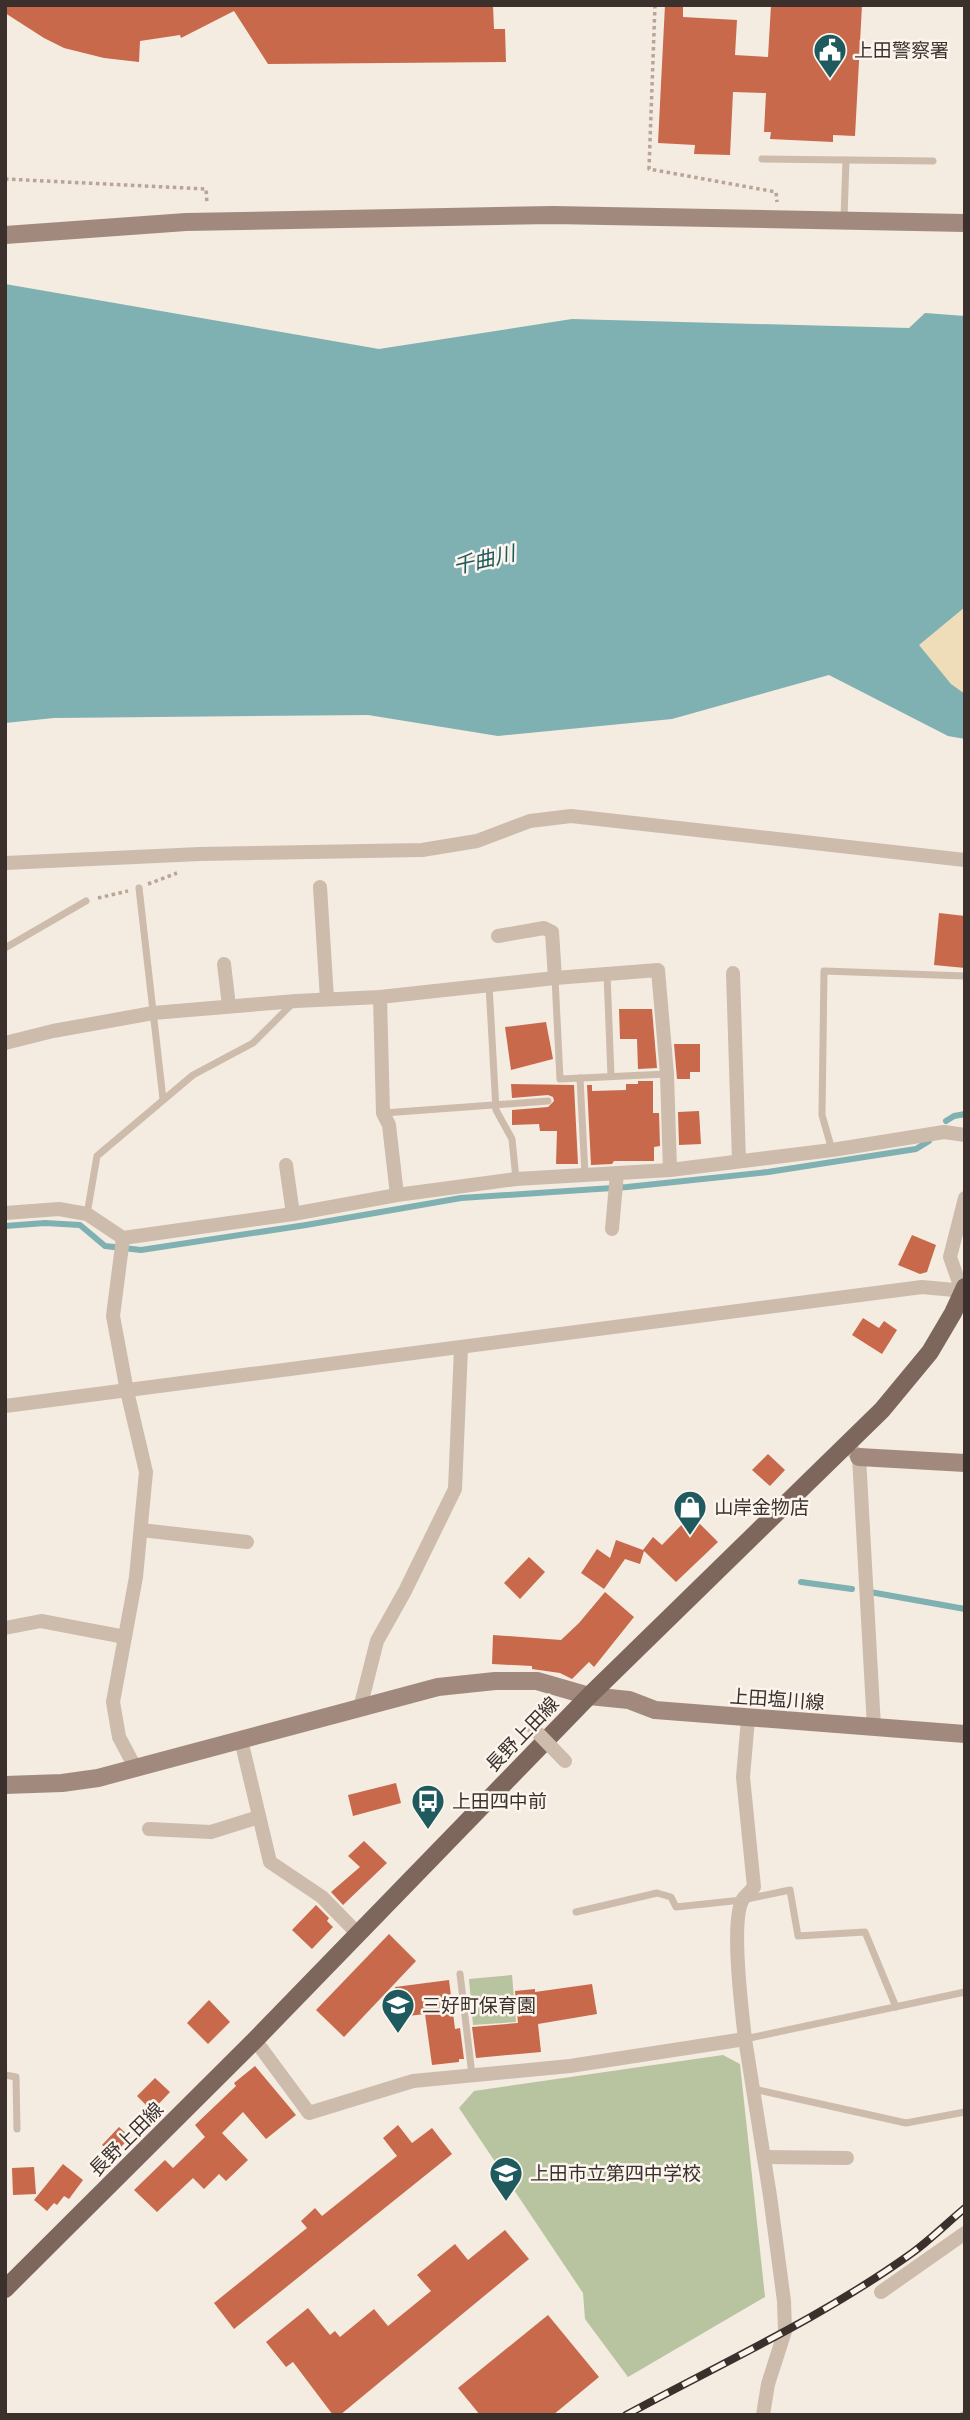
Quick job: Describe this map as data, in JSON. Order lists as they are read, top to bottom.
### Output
{
  "streets": {
    "main road": ["長野上田線"],
    "street": ["上田塩川線"]
  },
  "crossings": [
    ["上田塩川線", "長野上田線"]
  ],
  "water": ["千曲川"],
  "places": {
    "public building": ["上田警察署"],
    "shop": ["山岸金物店"],
    "bus stop": ["上田四中前"],
    "school or university": ["三好町保育園", "上田市立第四中学校"]
  }
}
